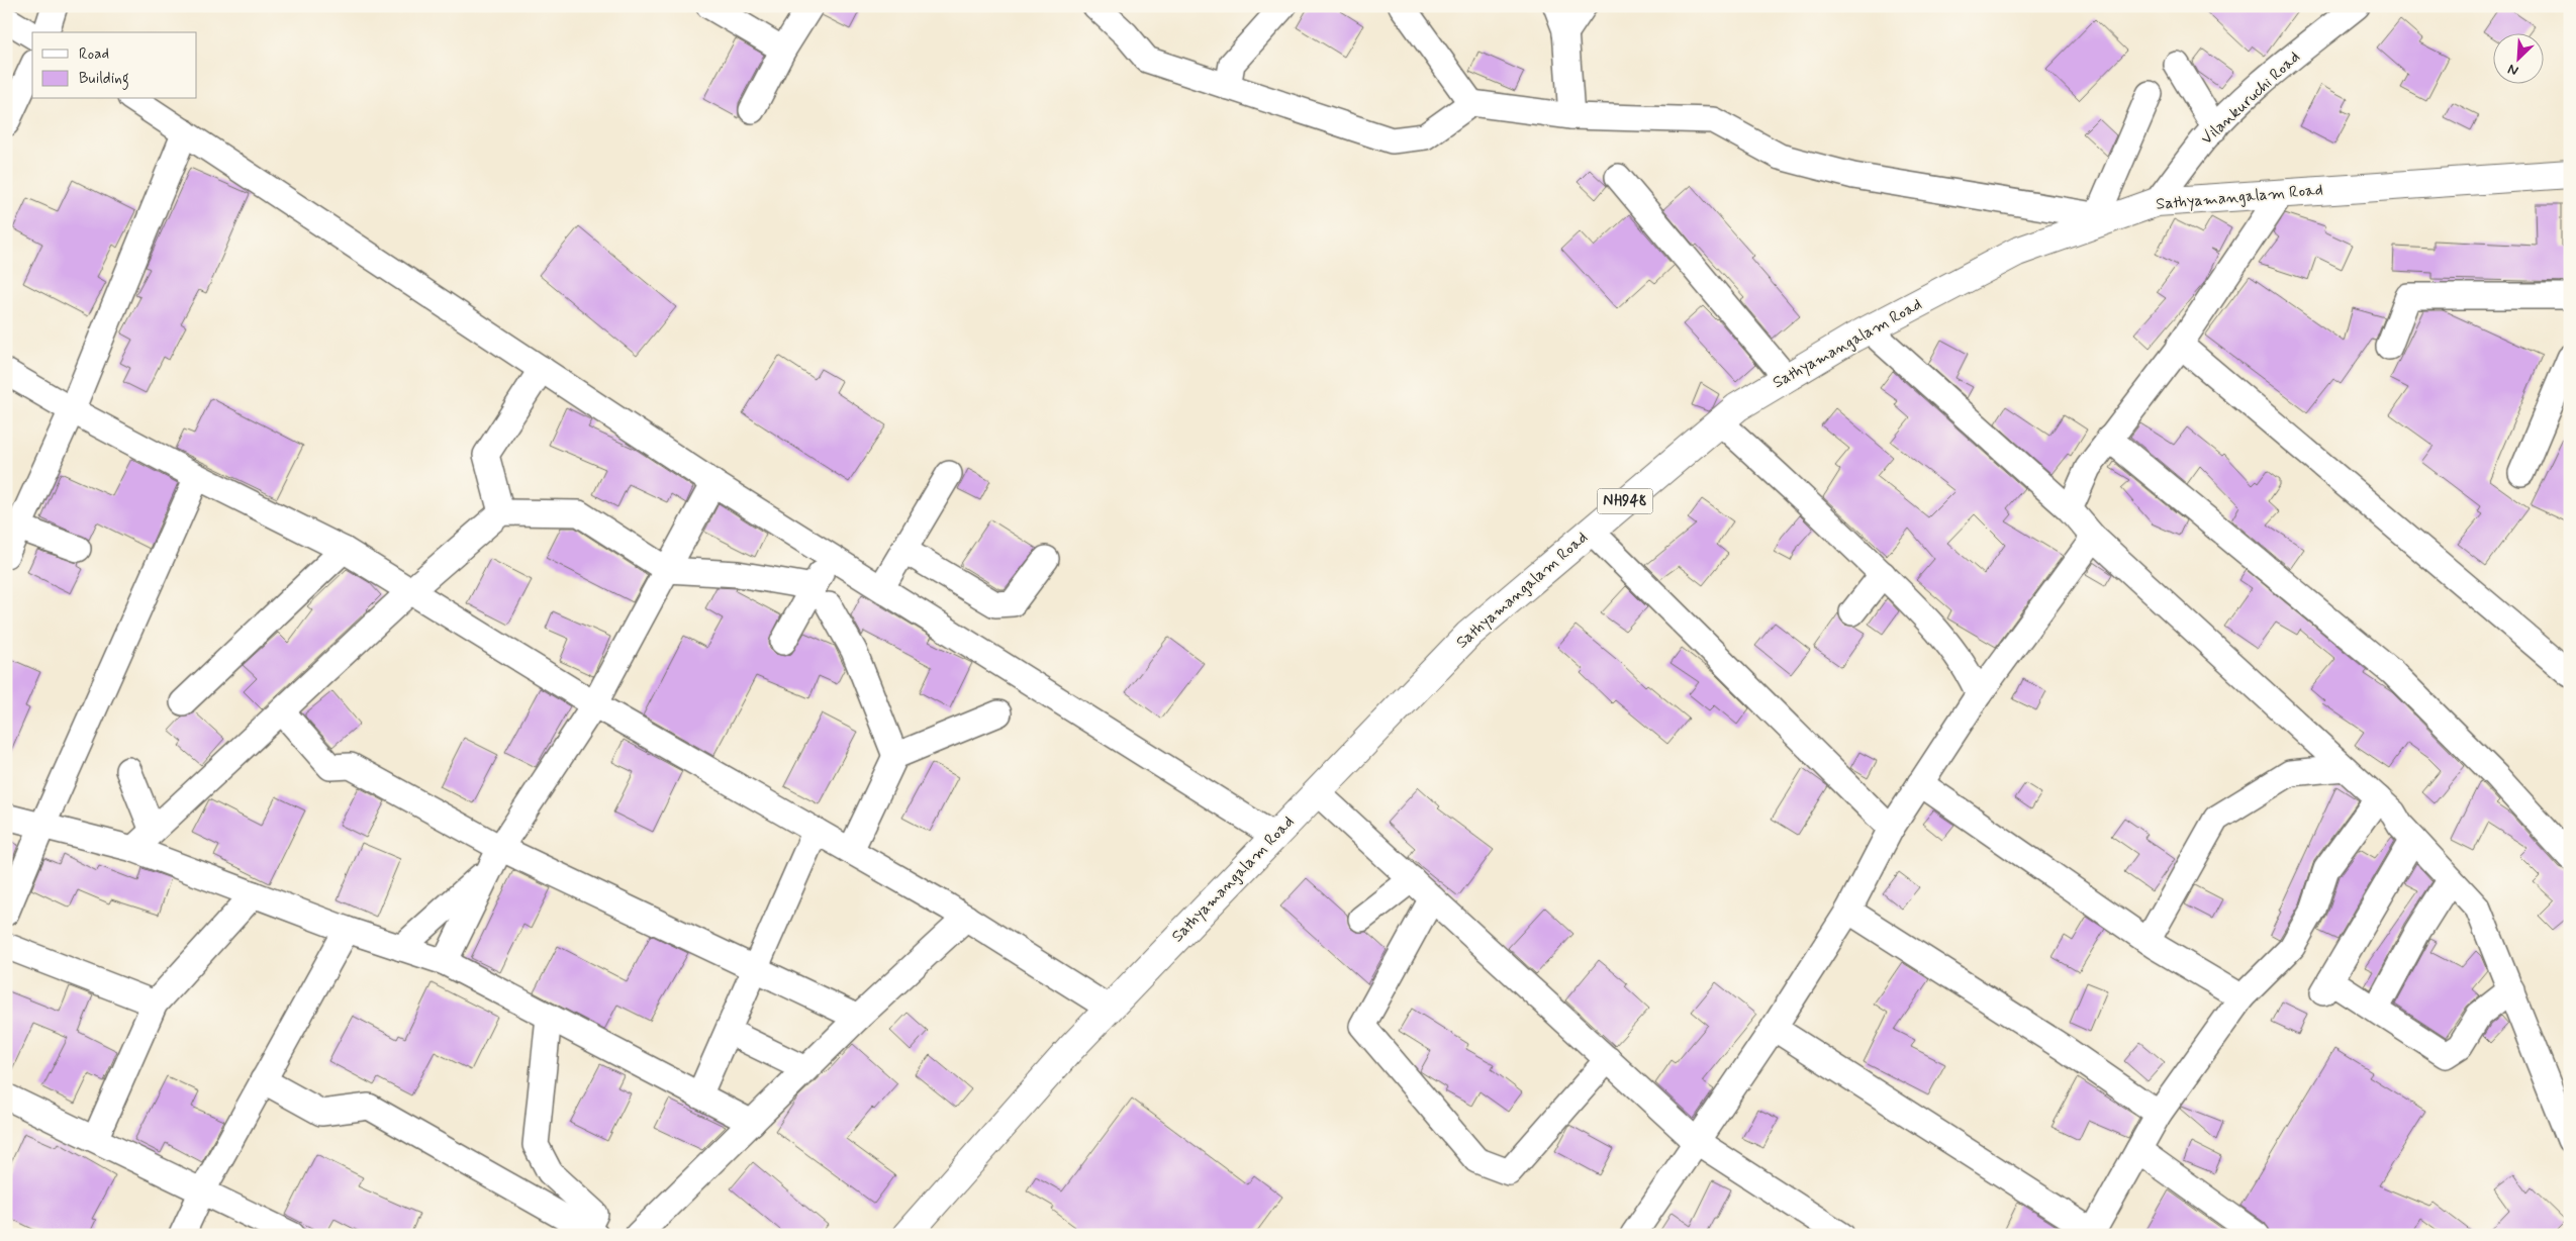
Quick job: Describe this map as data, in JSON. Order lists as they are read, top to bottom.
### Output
{
  "streets": {
    "highway": ["Sathyamangalam Road", "NH948"],
    "street": ["Vilankuruchi Road"]
  },
  "crossings": [
    ["Vilankuruchi Road", "Sathyamangalam Road"]
  ],
  "legend": ["Road", "Building"],
  "north": "bottom left"
}
